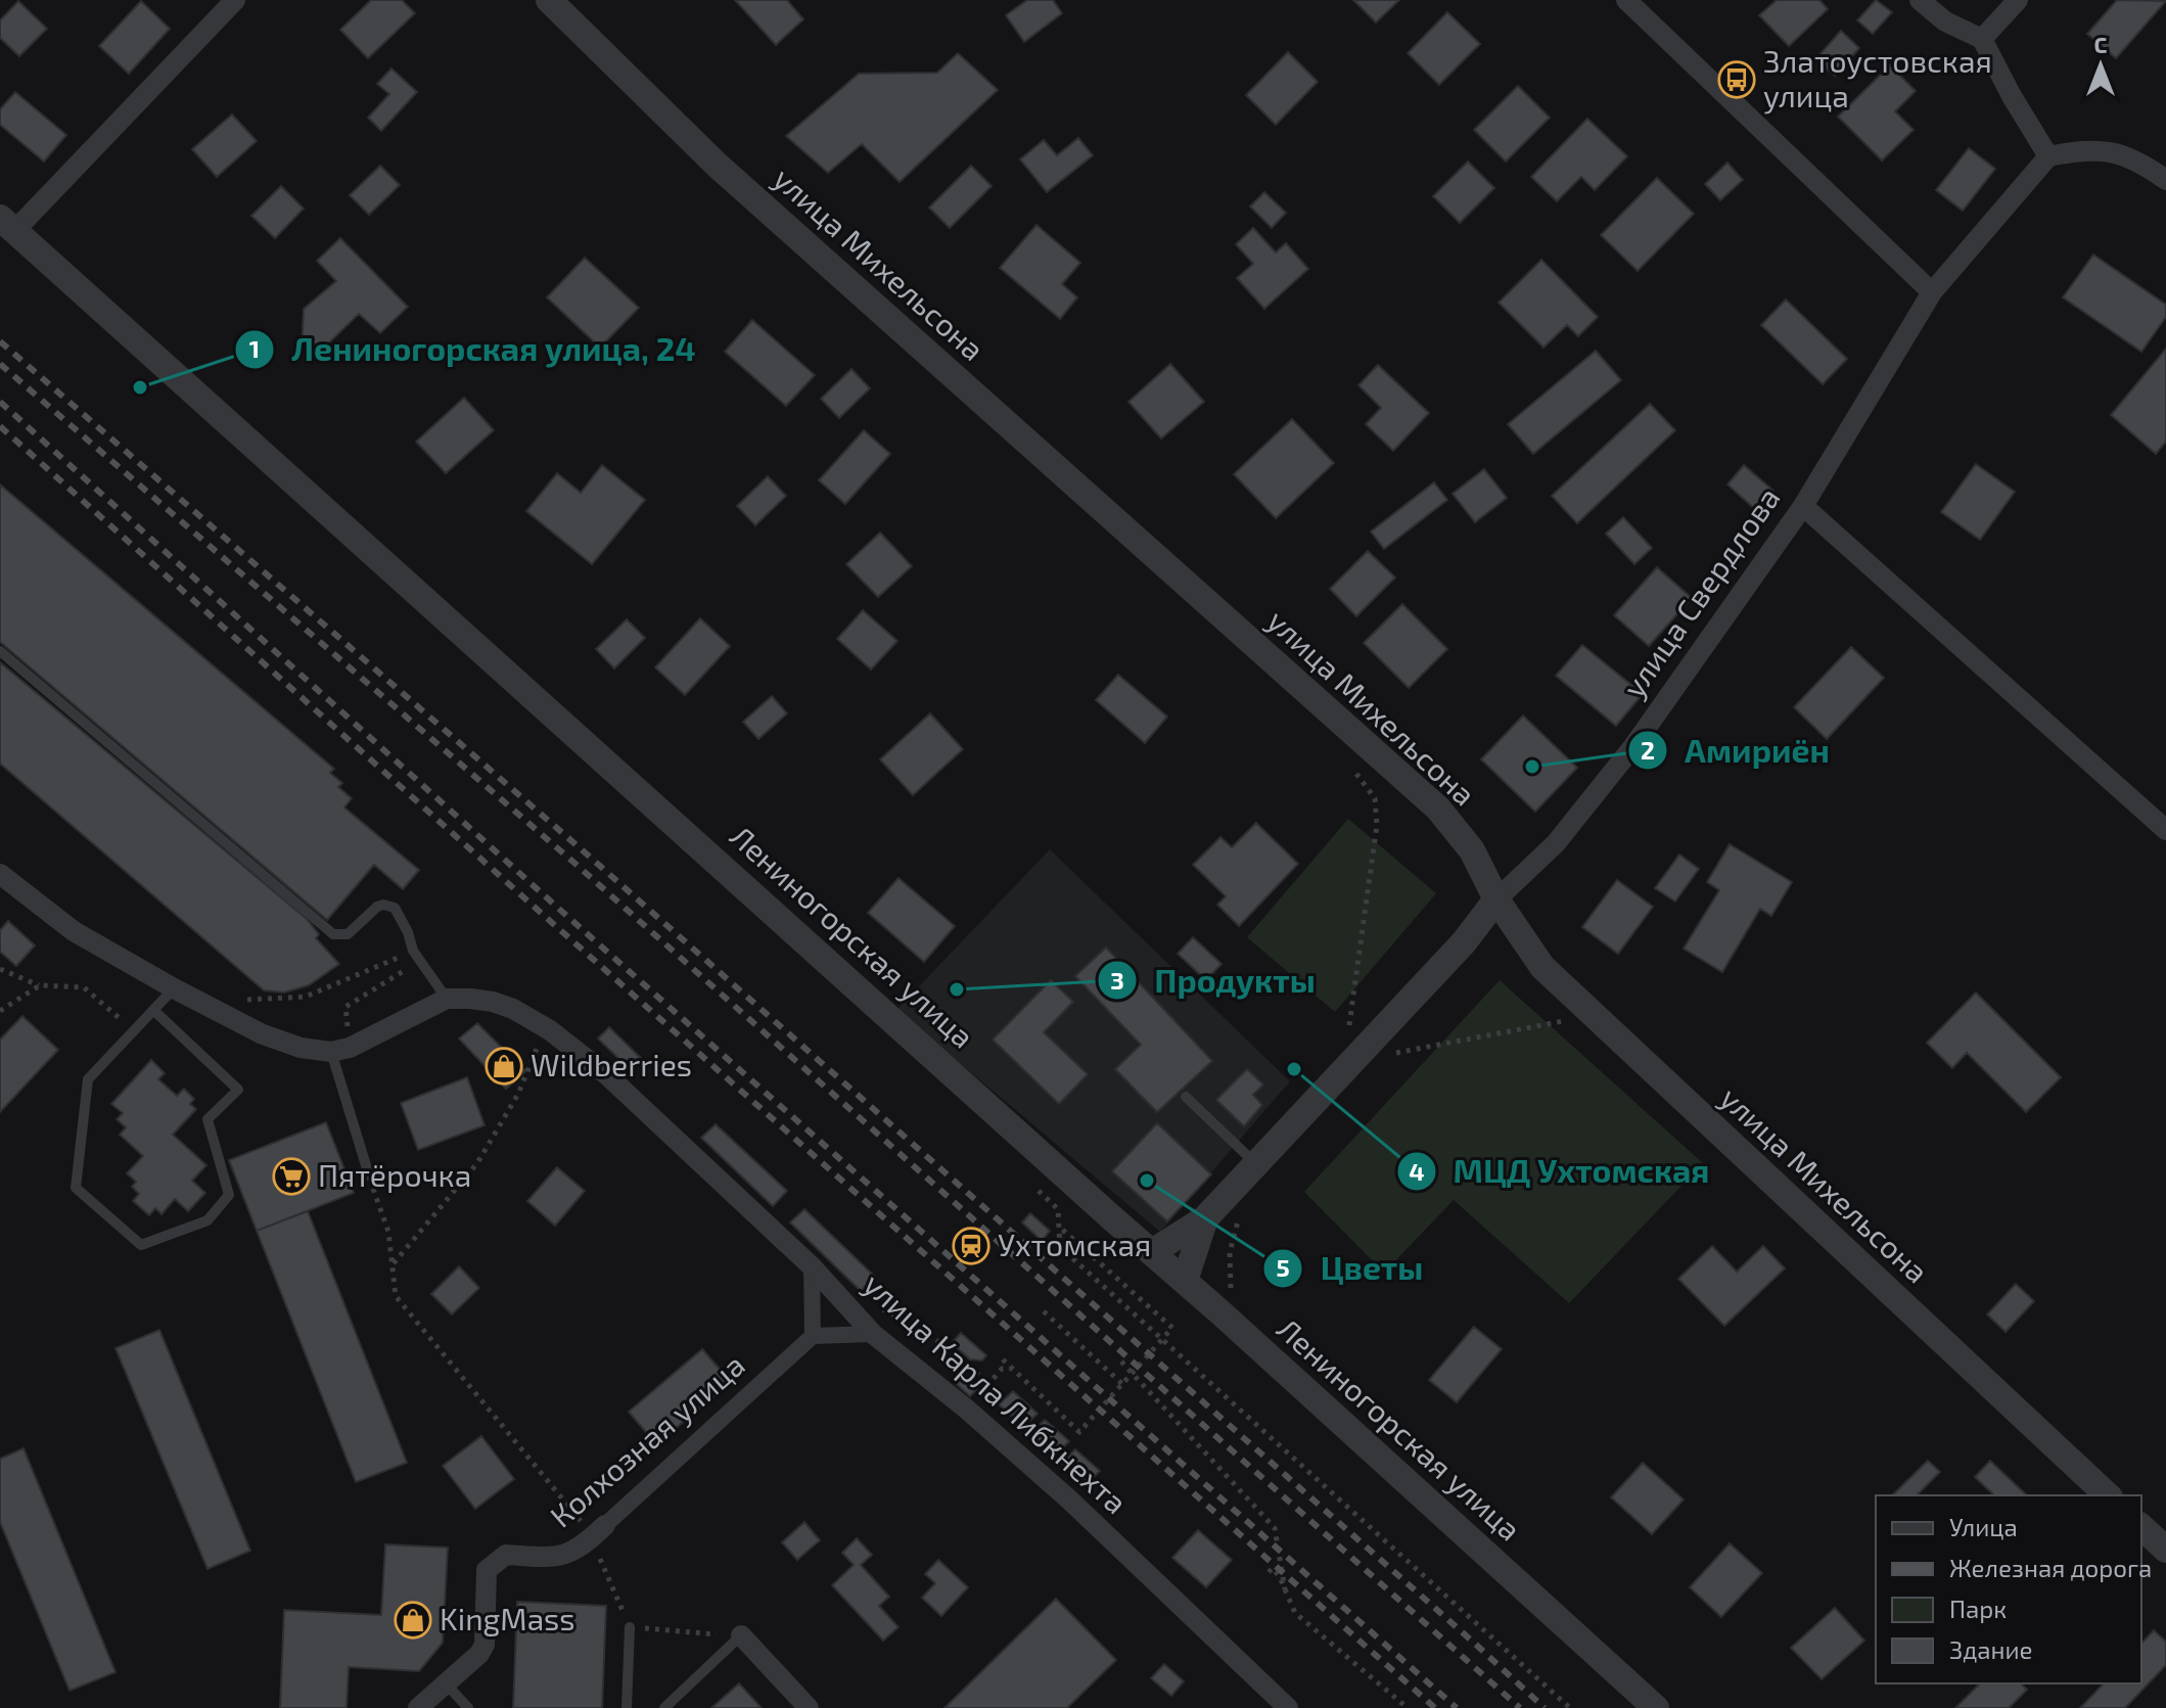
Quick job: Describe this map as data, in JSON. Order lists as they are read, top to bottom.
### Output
{
  "streets": {
    "street": [
      "улица Михельсона",
      "улица Свердлова",
      "Лениногорская улица",
      "улица Карла Либкнехта",
      "Колхозная улица"
    ]
  },
  "crossings": [
    ["улица Михельсона", "улица Свердлова"],
    ["улица Свердлова", "Лениногорская улица"]
  ],
  "places": {
    "bus stop": ["Златоустовская улица"],
    "other": [
      "Лениногорская улица, 24",
      "Амириён",
      "Продукты",
      "МЦД Ухтомская",
      "Цветы"
    ],
    "shop": ["Wildberries", "KingMass"],
    "supermarket": ["Пятёрочка"],
    "station": ["Ухтомская"]
  },
  "legend": [
    "Улица",
    "Железная дорога",
    "Парк",
    "Здание"
  ],
  "north": "top"
}
